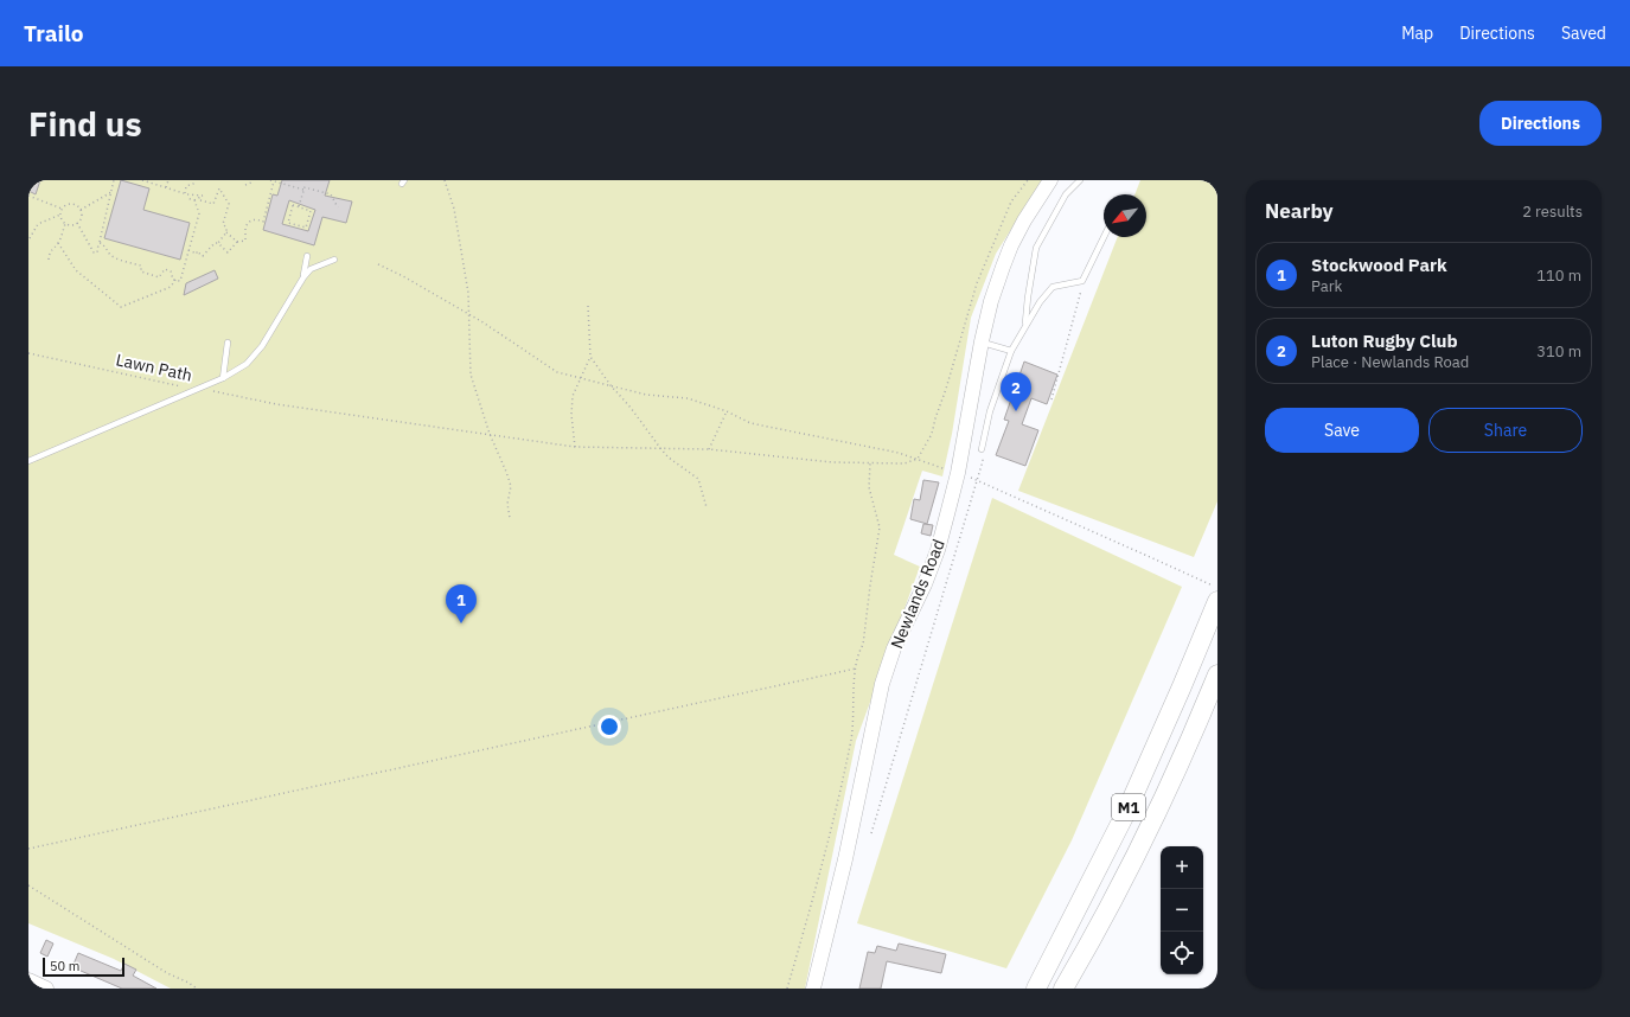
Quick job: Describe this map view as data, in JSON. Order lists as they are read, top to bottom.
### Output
{
  "streets": {
    "highway": ["M1"],
    "main road": ["Newlands Road"],
    "path": ["Lawn Path"]
  },
  "scale_bar": "50 m",
  "north": "bottom left",
  "page": {
    "header": "Trailo",
    "nav": ["Map", "Directions", "Saved"],
    "buttons": [
      "Directions",
      ["Save", "Share"]
    ],
    "title": "Find us",
    "heading": ["Nearby", "2 results"],
    "list": [
      {
        "mark": "1",
        "name": "Stockwood Park",
        "note": "Park",
        "value": "110 m"
      },
      {
        "mark": "2",
        "name": "Luton Rugby Club",
        "note": "Place · Newlands Road",
        "value": "310 m"
      }
    ],
    "pins": ["2", "1"],
    "map_buttons": ["+", "−"],
    "scale": "50 m"
  }
}
